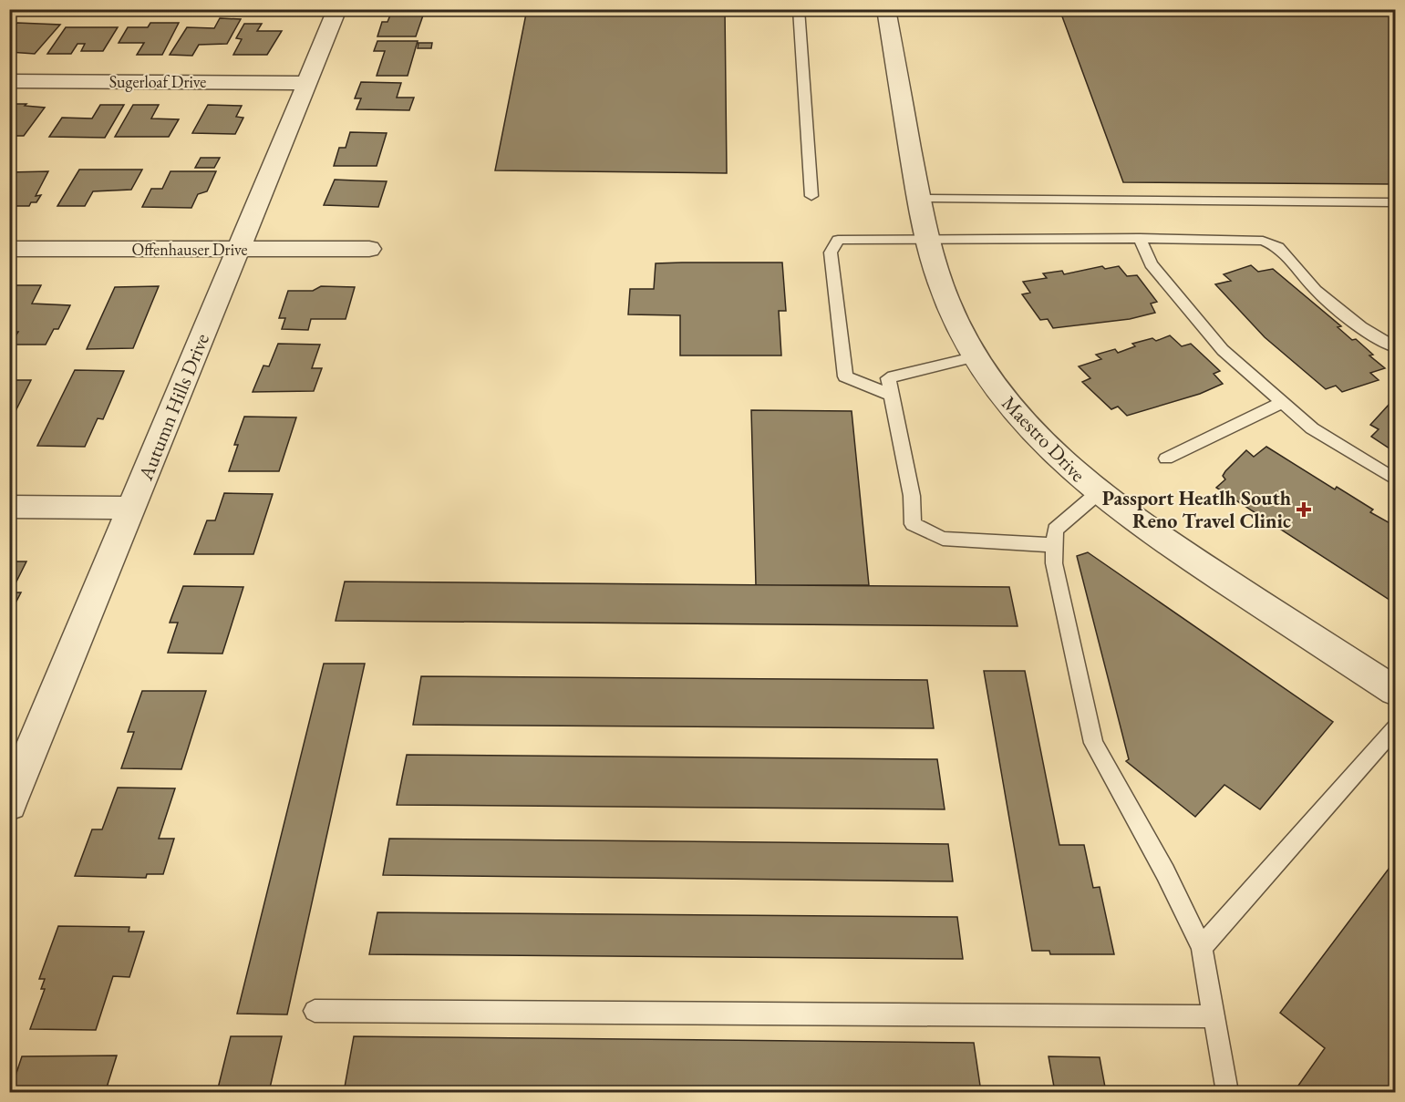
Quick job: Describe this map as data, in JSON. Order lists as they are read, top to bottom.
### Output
{
  "streets": {
    "street": [
      "Sugerloaf Drive",
      "Offenhauser Drive",
      "Autumn Hills Drive",
      "Maestro Drive"
    ]
  },
  "crossings": [
    ["Sugerloaf Drive", "Autumn Hills Drive"],
    ["Offenhauser Drive", "Autumn Hills Drive"]
  ],
  "places": {
    "health": ["Passport Heatlh South Reno Travel Clinic"]
  }
}
